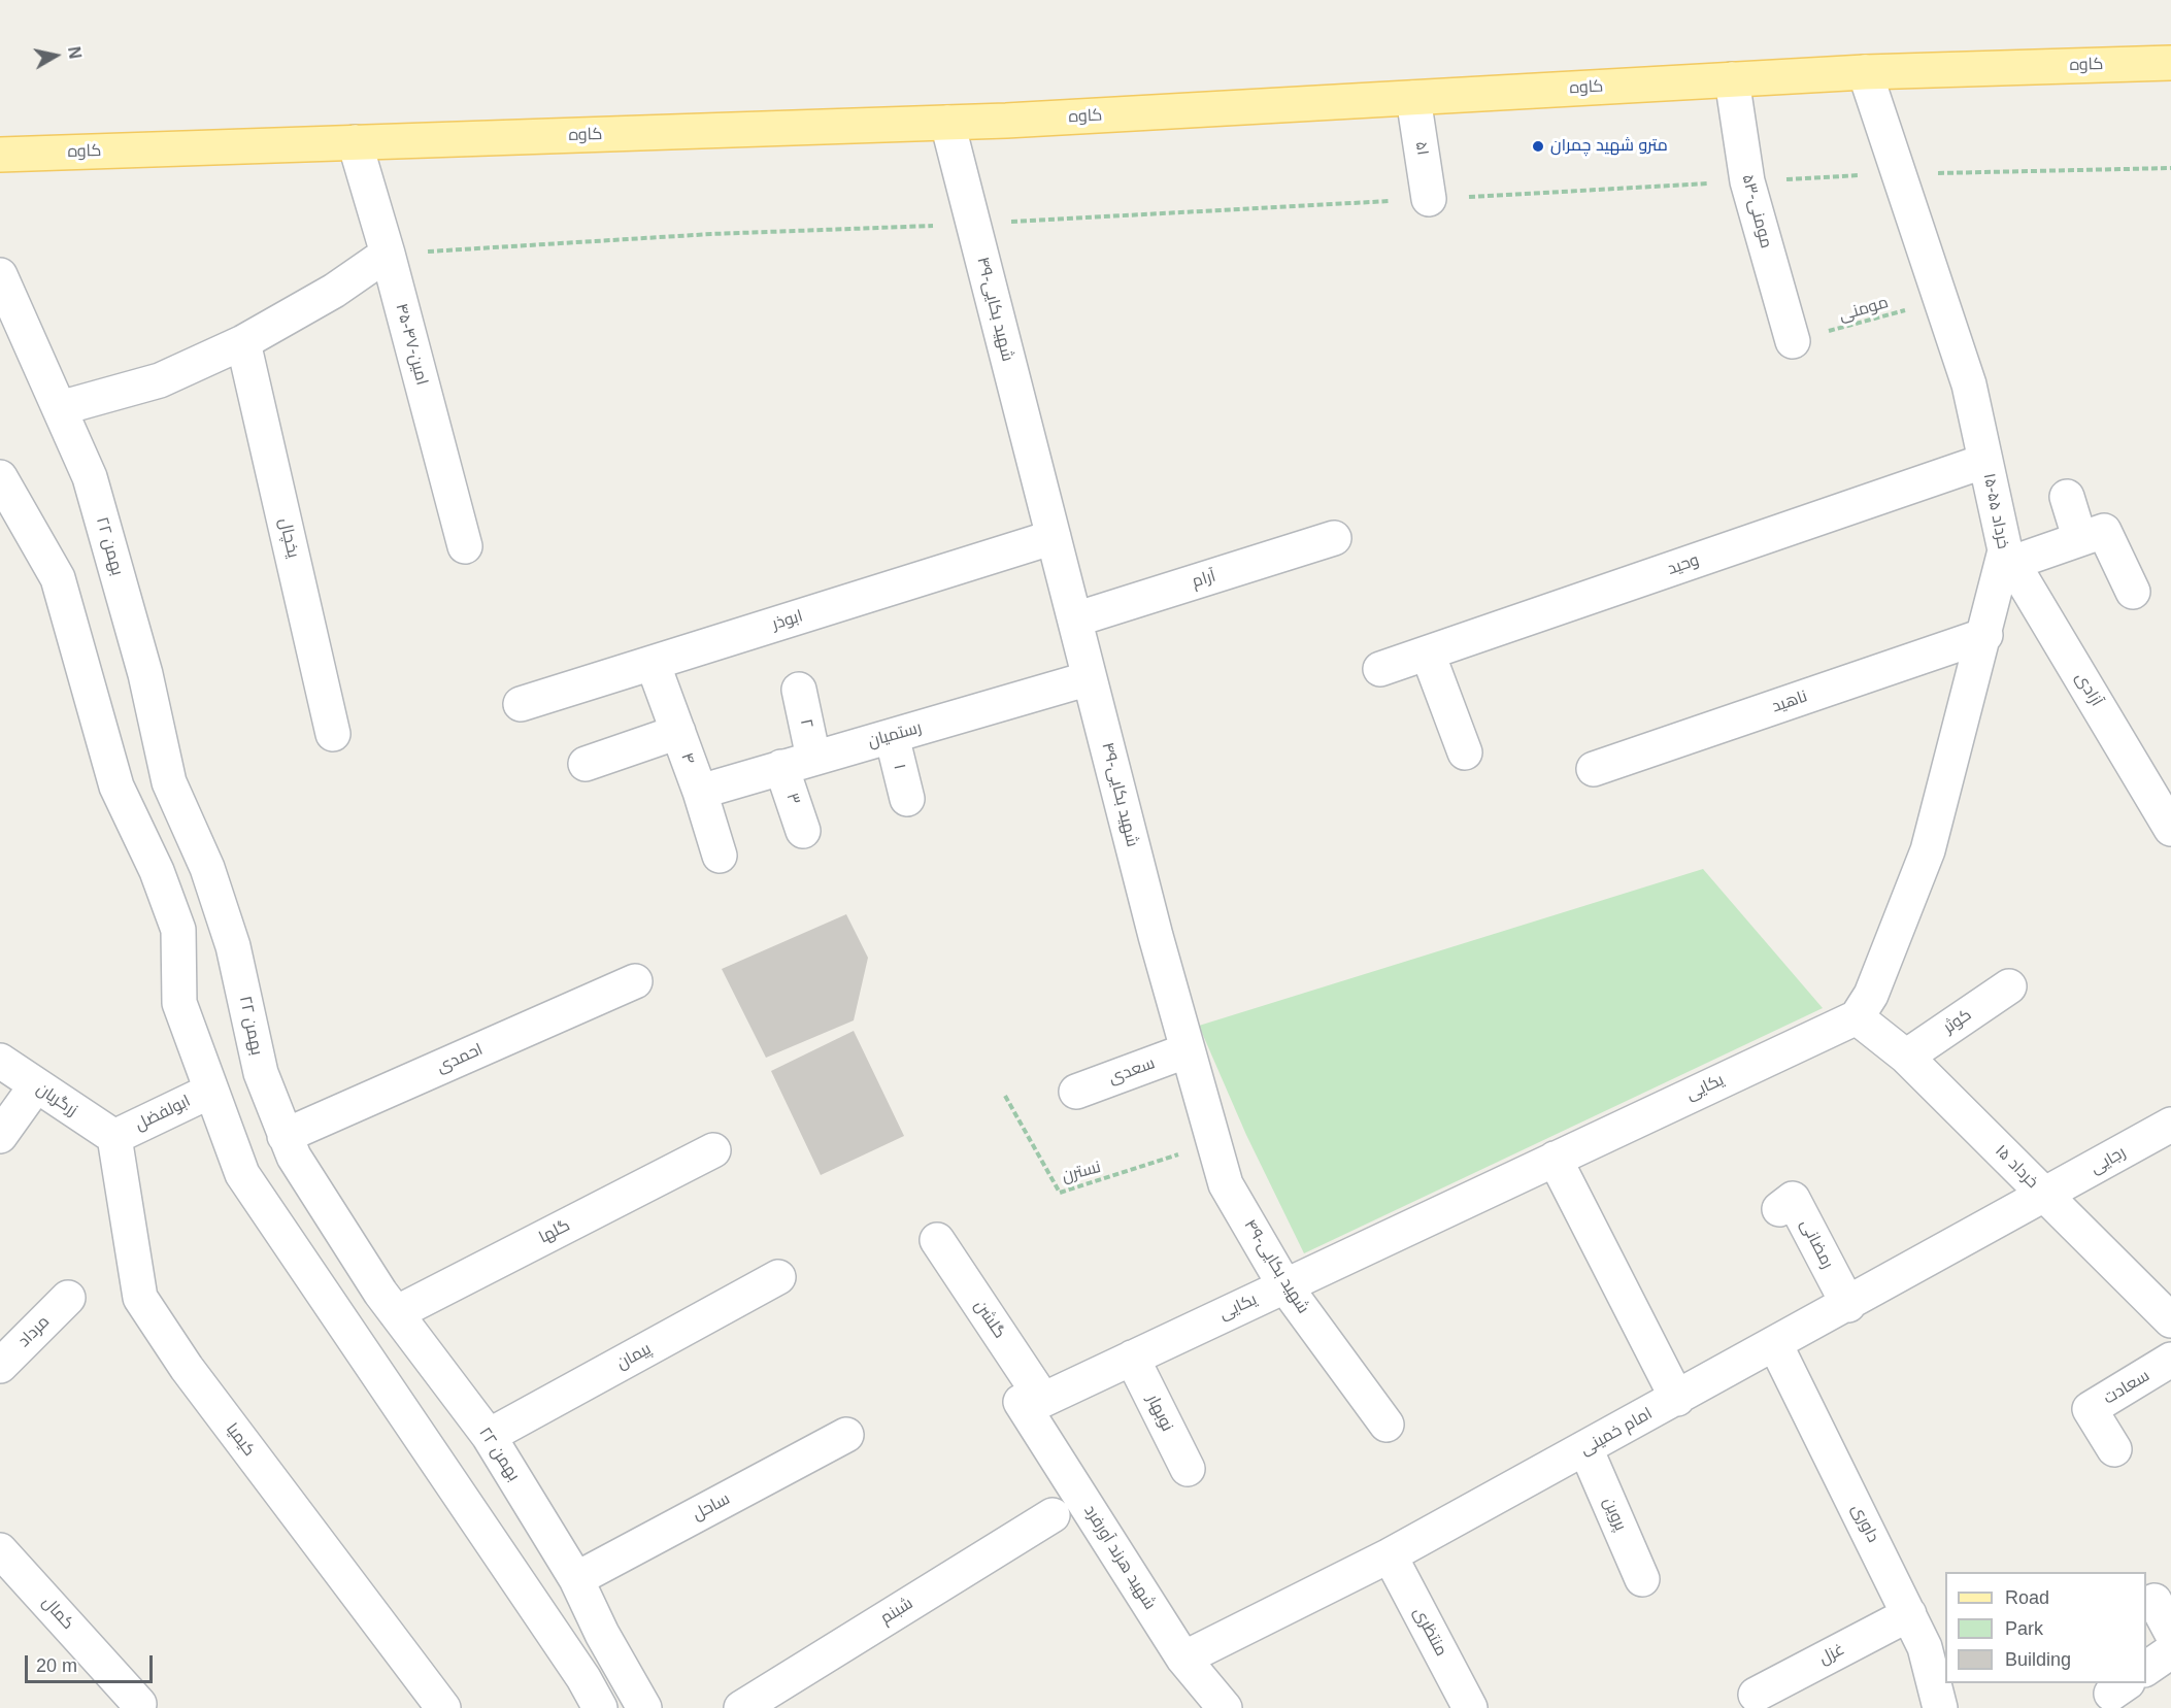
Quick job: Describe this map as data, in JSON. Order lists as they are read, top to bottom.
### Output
{
  "streets": {
    "main road": ["کاوه"],
    "street": [
      "۵۱",
      "۵۳-مومنی",
      "۴۹-شهید بکایی",
      "۴۵-۴۷-امین",
      "۱۵-۵۵ خرداد",
      "یخچال",
      "۲۲ بهمن",
      "وحید",
      "آرام",
      "ابوذر",
      "آزادی",
      "ناهید",
      "۲",
      "رستمیان",
      "۴",
      "۱",
      "۳",
      "کوثر",
      "احمدی",
      "سعدی",
      "یکایی",
      "زرگریان",
      "ابولفضل",
      "رجایی",
      "۱۵ خرداد",
      "گلها",
      "رمضانی",
      "گلشن",
      "مرداد",
      "پیمان",
      "سعادت",
      "نوبهار",
      "امام خمینی",
      "کیمیا",
      "ساحل",
      "پروین",
      "داوری",
      "شهید هرند آورفرد",
      "شبنم",
      "کمال",
      "منتظری",
      "غزل"
    ],
    "path": ["مومنی", "نسترن"]
  },
  "crossings": [
    ["کاوه", "۵۱"],
    ["کاوه", "۵۳-مومنی"],
    ["کاوه", "۴۹-شهید بکایی"],
    ["کاوه", "۴۵-۴۷-امین"],
    ["کاوه", "۱۵-۵۵ خرداد"],
    ["۵۳-مومنی", "مومنی"],
    ["۴۹-شهید بکایی", "آرام"],
    ["۴۹-شهید بکایی", "ابوذر"],
    ["۴۹-شهید بکایی", "رستمیان"],
    ["۴۹-شهید بکایی", "سعدی"],
    ["۴۹-شهید بکایی", "یکایی"],
    ["۴۹-شهید بکایی", "نسترن"],
    ["مومنی", "۱۵-۵۵ خرداد"],
    ["۱۵-۵۵ خرداد", "وحید"],
    ["۱۵-۵۵ خرداد", "آزادی"],
    ["۱۵-۵۵ خرداد", "ناهید"],
    ["۱۵-۵۵ خرداد", "یکایی"],
    ["۱۵-۵۵ خرداد", "۱۵ خرداد"],
    ["۲۲ بهمن", "احمدی"],
    ["۲۲ بهمن", "گلها"],
    ["۲۲ بهمن", "پیمان"],
    ["۲۲ بهمن", "ساحل"],
    ["ابوذر", "۴"],
    ["۲", "رستمیان"],
    ["رستمیان", "۴"],
    ["رستمیان", "۱"],
    ["رستمیان", "۳"],
    ["کوثر", "۱۵ خرداد"],
    ["یکایی", "۱۵ خرداد"],
    ["یکایی", "گلشن"],
    ["یکایی", "نوبهار"],
    ["یکایی", "شهید هرند آورفرد"],
    ["زرگریان", "ابولفضل"],
    ["زرگریان", "کیمیا"],
    ["ابولفضل", "کیمیا"],
    ["رجایی", "۱۵ خرداد"],
    ["رجایی", "امام خمینی"],
    ["۱۵ خرداد", "امام خمینی"],
    ["رمضانی", "امام خمینی"],
    ["گلشن", "شهید هرند آورفرد"],
    ["امام خمینی", "پروین"],
    ["امام خمینی", "داوری"],
    ["امام خمینی", "شهید هرند آورفرد"],
    ["امام خمینی", "منتظری"],
    ["داوری", "غزل"]
  ],
  "places": ["مترو شهید چمران"],
  "legend": ["Road", "Park", "Building"],
  "scale_bar": "20 m",
  "north": "right"
}
